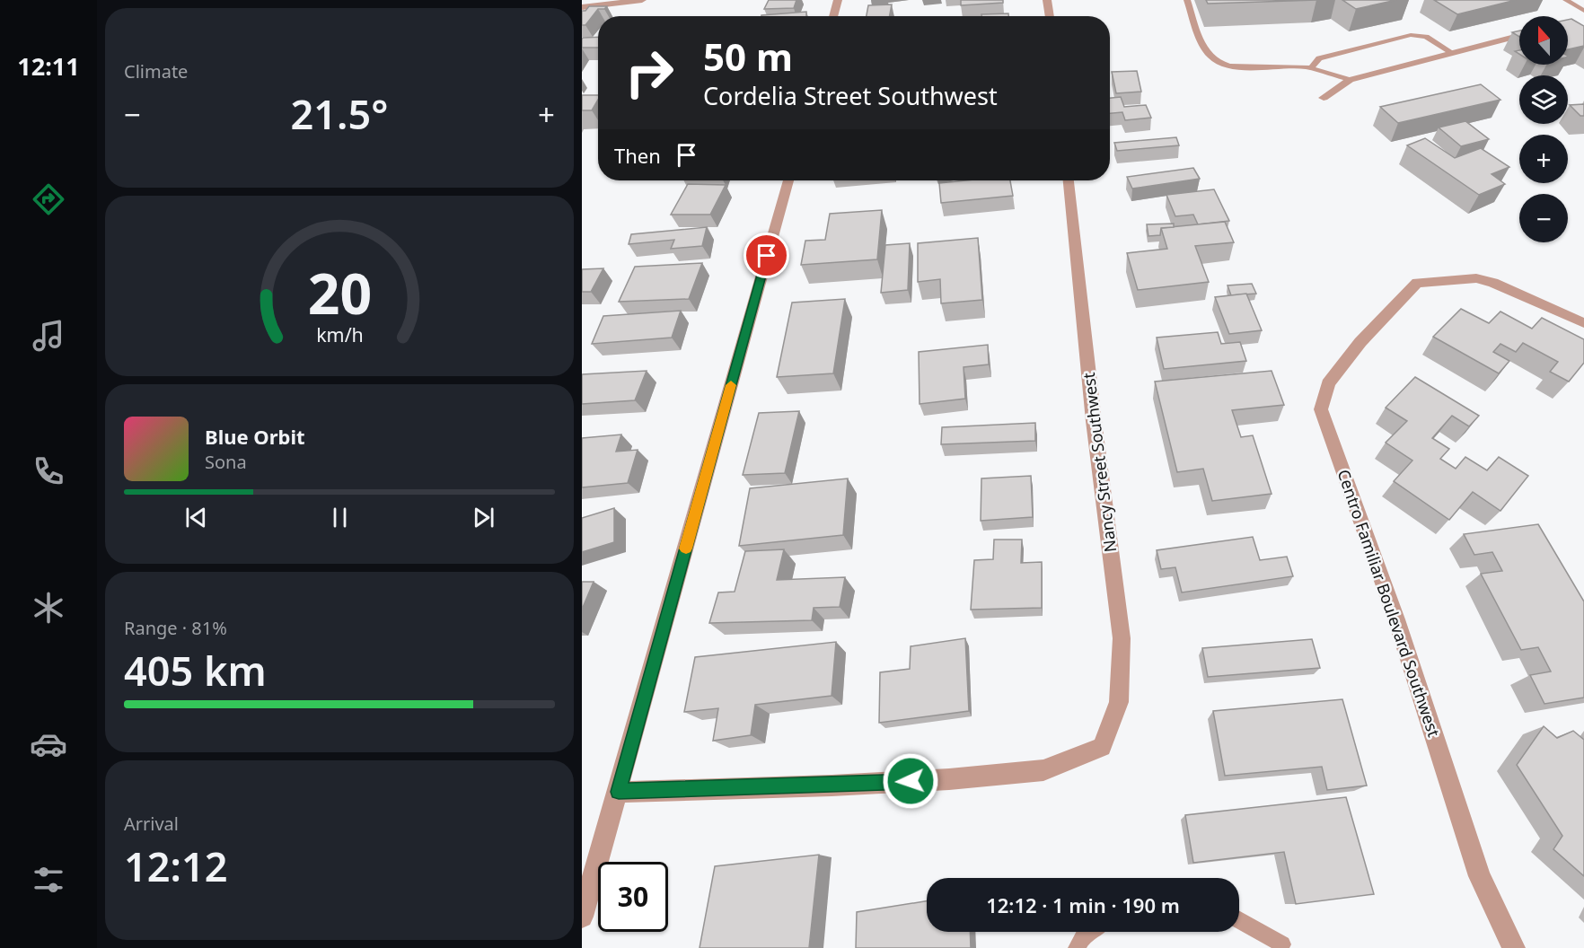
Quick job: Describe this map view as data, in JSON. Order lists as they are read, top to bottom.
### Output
{
  "streets": {
    "street": ["Nancy Street Southwest", "Centro Familiar Boulevard Southwest"]
  },
  "north": "top",
  "page": {
    "tabs": "12:11",
    "tile": [
      "Climate",
      ["Range · 81%", "405 km"],
      ["Arrival", "12:12"]
    ],
    "map_buttons": ["+", "−"],
    "turn": ["50 m", "Cordelia Street Southwest"],
    "heat": ["−", "21.5°", "+"],
    "then": "Then",
    "song": ["Blue Orbit", "Sona"],
    "limit": "30",
    "trip": "12:12 · 1 min · 190 m",
    "gauge": ["20", "km/h"]
  }
}
